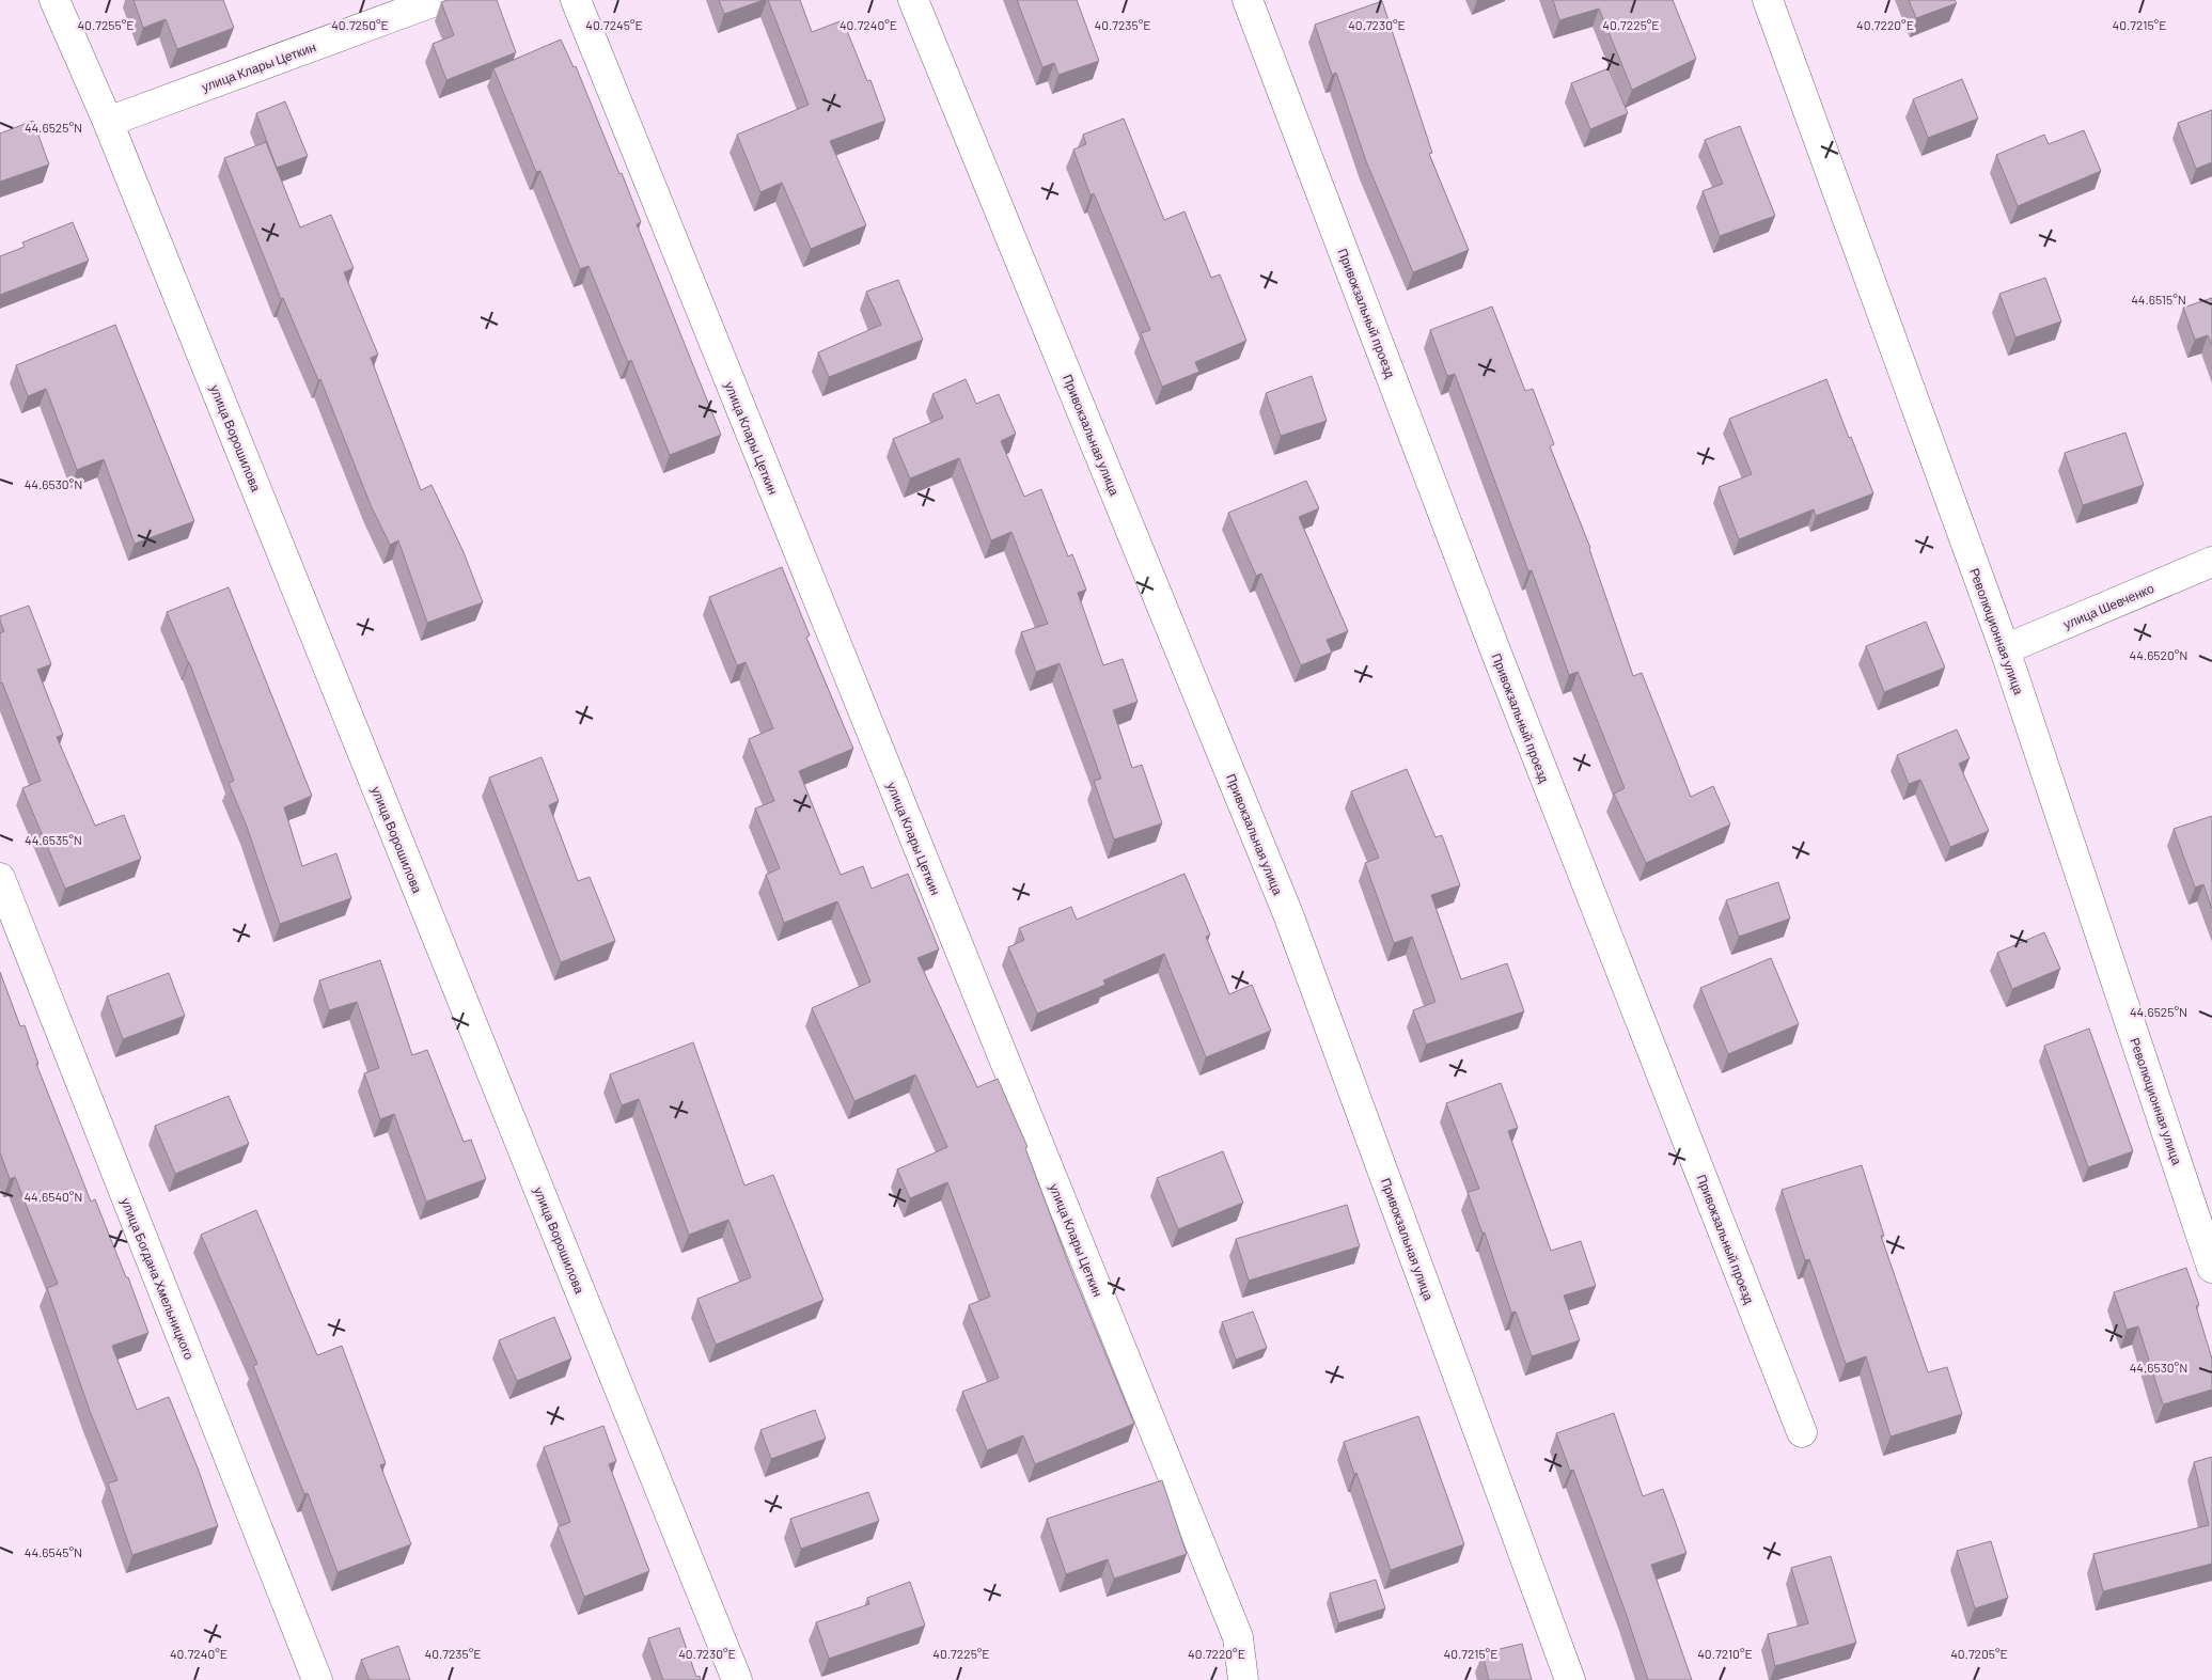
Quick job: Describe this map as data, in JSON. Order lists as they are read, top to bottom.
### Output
{
  "streets": {
    "street": [
      "улица Клары Цеткин",
      "Привокзальный проезд",
      "Привокзальная улица",
      "улица Ворошилова",
      "улица Шевченко",
      "Революционная улица",
      "улица Богдана Хмельницкого"
    ]
  },
  "crossings": [
    ["улица Клары Цеткин", "улица Ворошилова"],
    ["улица Шевченко", "Революционная улица"]
  ],
  "coordinates": [
    "40.7240°E",
    "40.7235°E",
    "40.7230°E",
    "40.7225°E",
    "40.7220°E",
    "40.7255°E",
    "40.7250°E",
    "40.7245°E",
    "40.7215°E",
    "44.6525°N",
    "44.6515°N",
    "44.6530°N",
    "44.6520°N",
    "44.6535°N",
    "44.6540°N",
    "44.6545°N",
    "40.7210°E",
    "40.7205°E"
  ]
}
